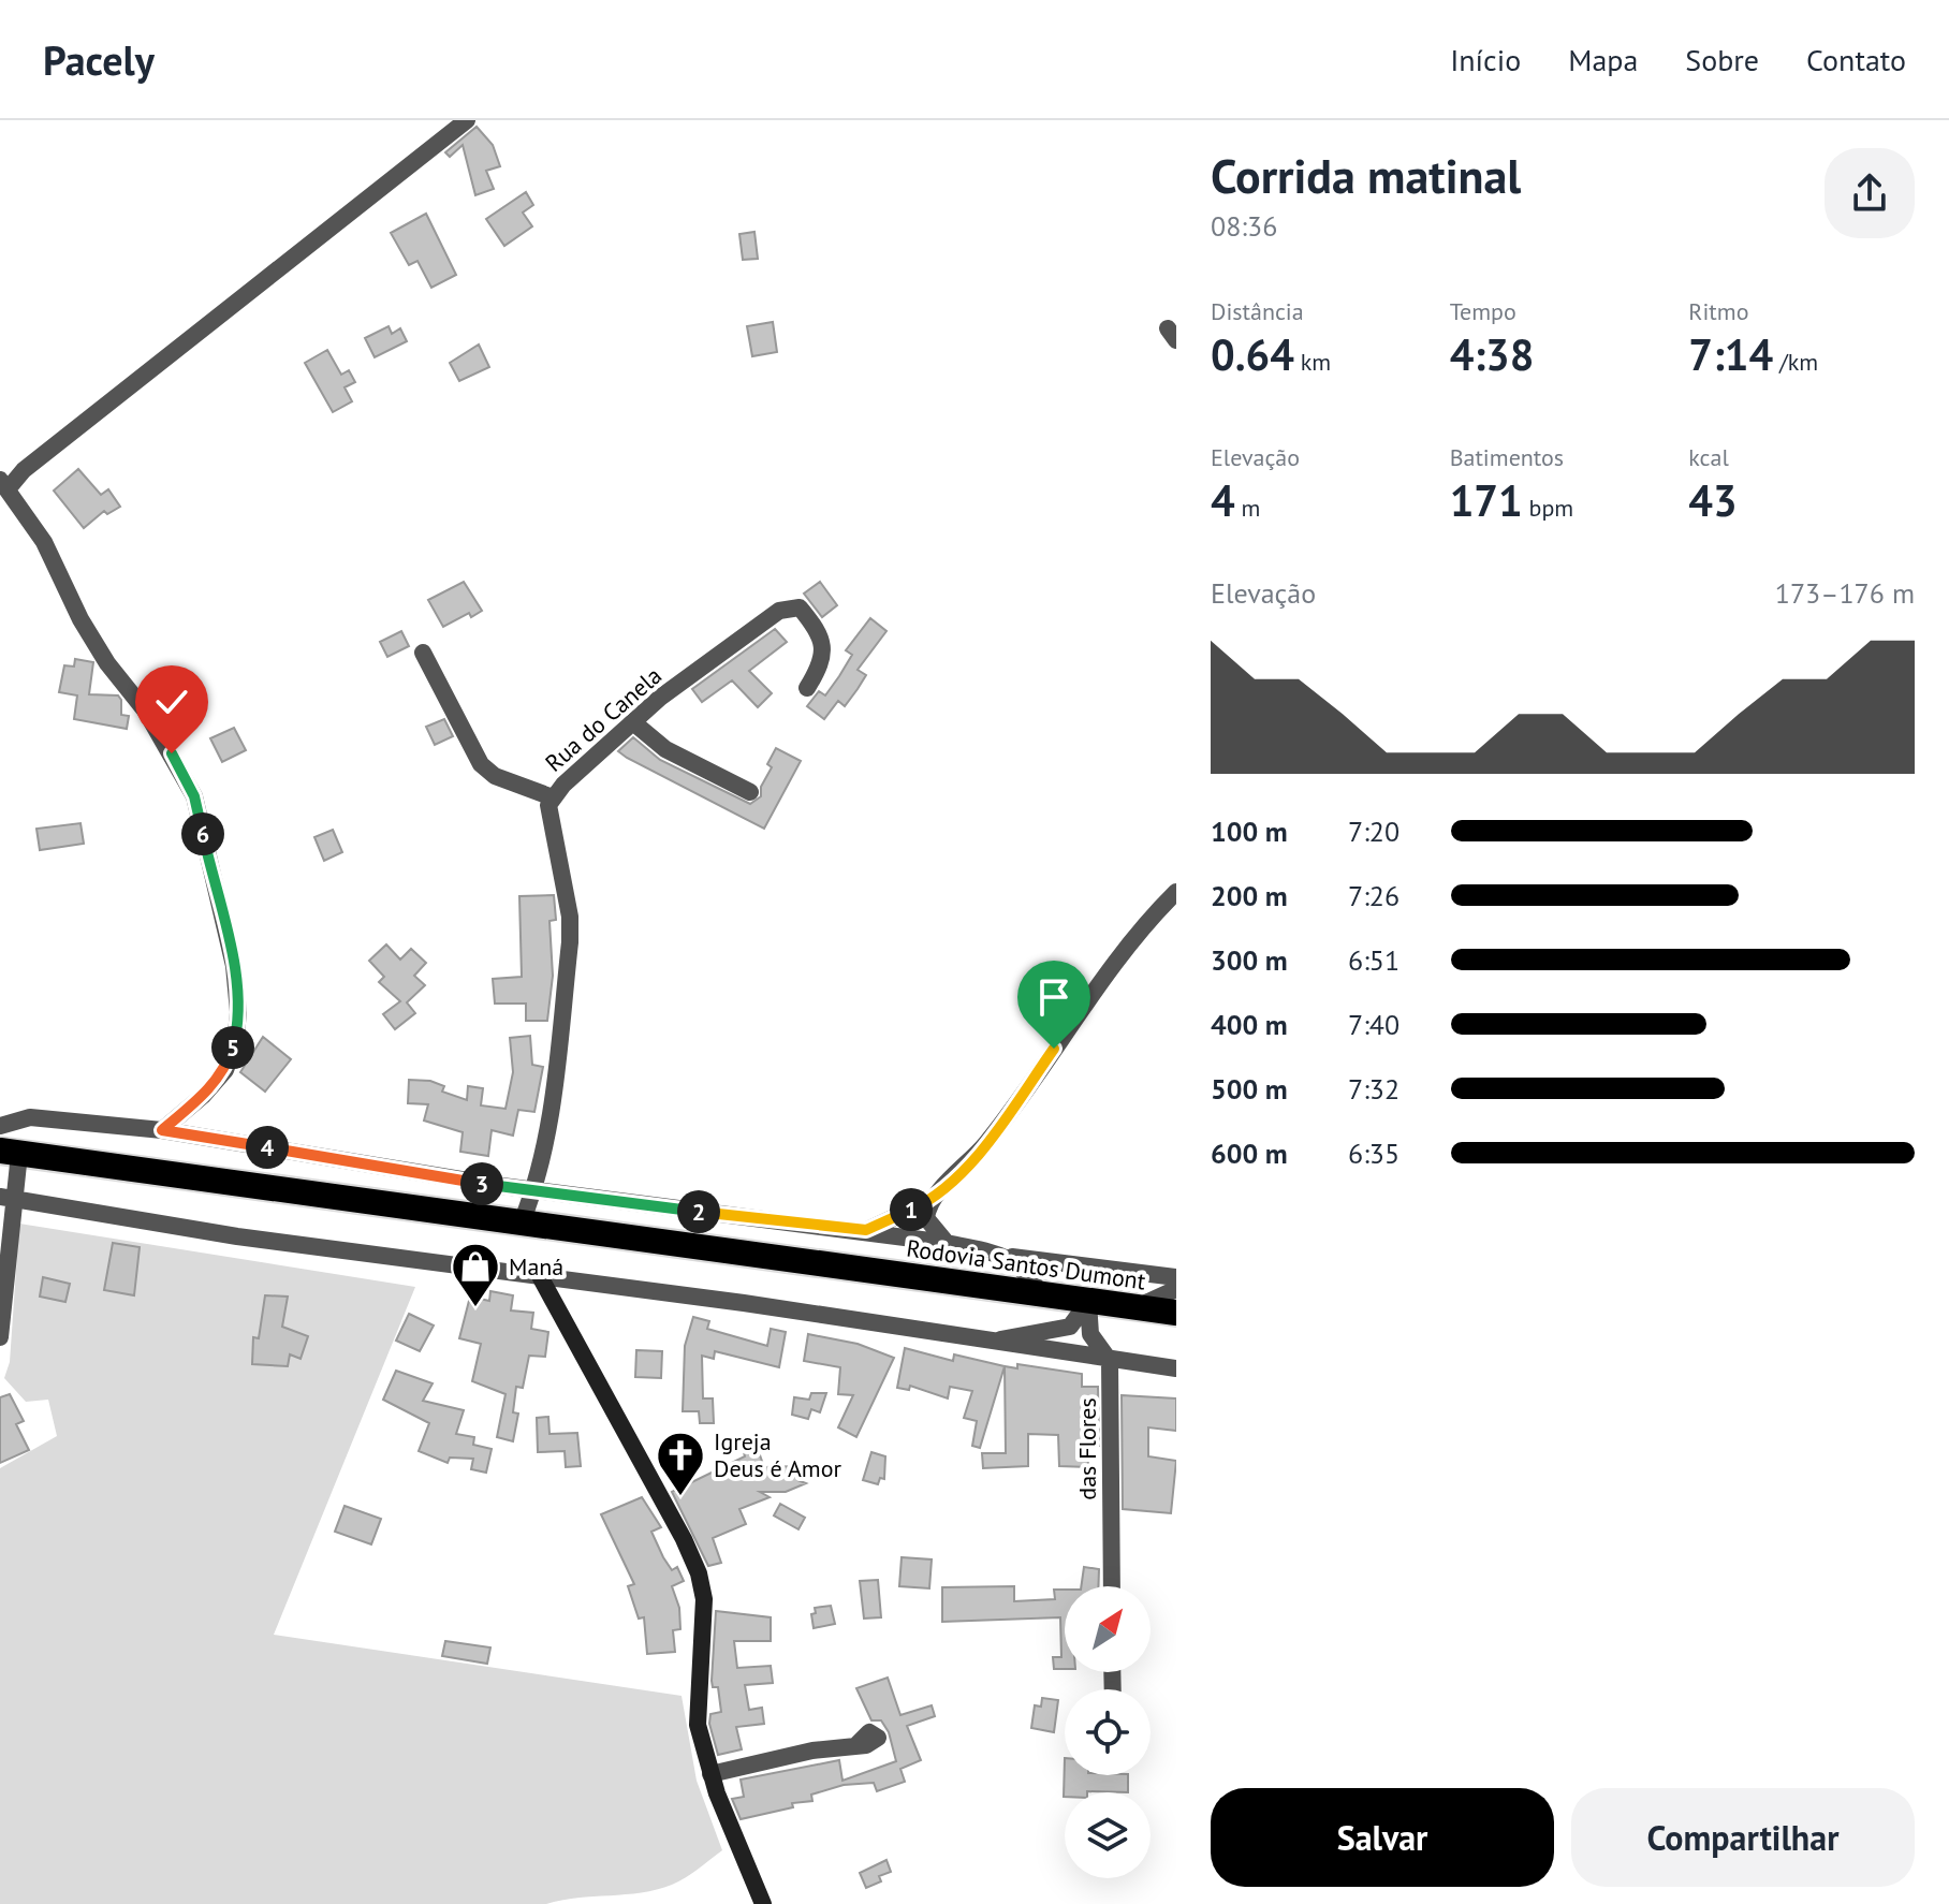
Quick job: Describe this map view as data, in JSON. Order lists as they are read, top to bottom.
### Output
{
  "streets": {
    "highway": ["Rodovia Santos Dumont"],
    "street": ["Rua do Canela", "das Flores"]
  },
  "crossings": [
    ["Rua do Canela", "Rodovia Santos Dumont"],
    ["Rodovia Santos Dumont", "das Flores"]
  ],
  "places": {
    "shop": ["Maná"],
    "church": ["Igreja Deus é Amor"]
  },
  "north": "top right",
  "page": {
    "header": "Pacely",
    "nav": [
      "Início",
      "Mapa",
      "Sobre",
      "Contato"
    ],
    "heading": ["Corrida matinal", "08:36"],
    "stats": [
      ["Distância", "0.64 km"],
      ["Tempo", "4:38"],
      ["Ritmo", "7:14 /km"],
      ["Elevação", "4 m"],
      ["Batimentos", "171 bpm"],
      ["kcal", "43"]
    ],
    "chart": ["Elevação", "173–176 m"],
    "list": [
      {
        "name": "100 m",
        "note": "7:20"
      },
      {
        "name": "200 m",
        "note": "7:26"
      },
      {
        "name": "300 m",
        "note": "6:51"
      },
      {
        "name": "400 m",
        "note": "7:40"
      },
      {
        "name": "500 m",
        "note": "7:32"
      },
      {
        "name": "600 m",
        "note": "6:35"
      }
    ],
    "pins": [
      "6",
      "5",
      "4",
      "3",
      "1",
      "2"
    ],
    "buttons": ["Salvar", "Compartilhar"]
  }
}
